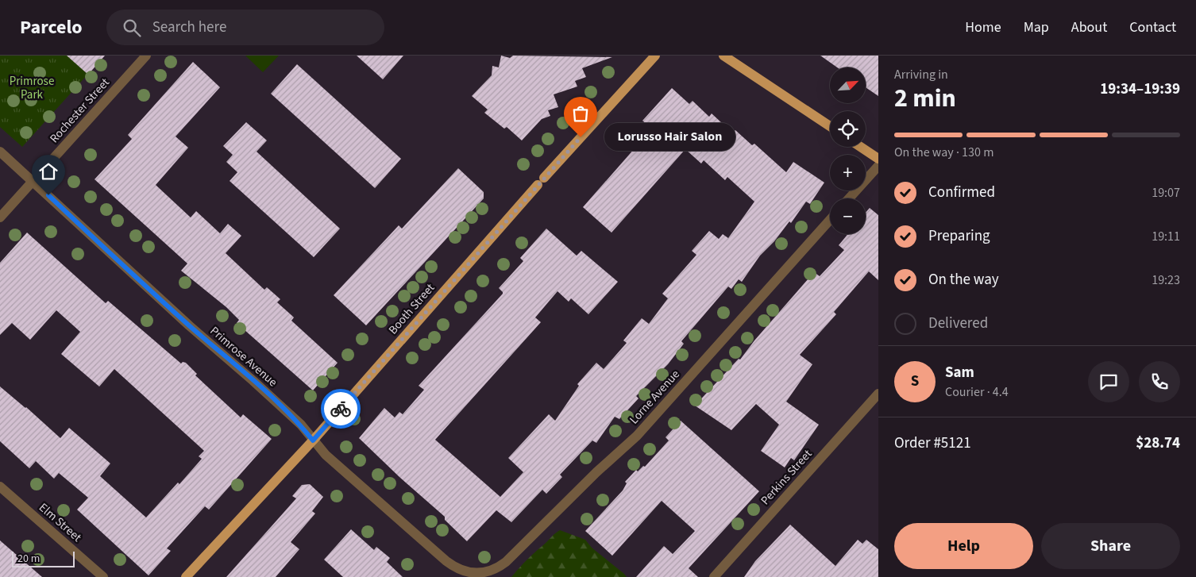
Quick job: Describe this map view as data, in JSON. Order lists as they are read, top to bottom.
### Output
{
  "streets": {
    "main road": ["Booth Street"],
    "street": [
      "Rochester Street",
      "Primrose Avenue",
      "Lorne Avenue",
      "Perkins Street",
      "Elm Street"
    ]
  },
  "crossings": [
    ["Rochester Street", "Primrose Avenue"],
    ["Booth Street", "Primrose Avenue"],
    ["Primrose Avenue", "Lorne Avenue"]
  ],
  "parks": ["Primrose Park"],
  "places": ["Lorusso Hair Salon"],
  "scale_bar": "20 m",
  "north": "top right",
  "page": {
    "header": "Parcelo",
    "search": "Search here",
    "nav": [
      "Home",
      "Map",
      "About",
      "Contact"
    ],
    "heading": ["2 min", "Arriving in", "19:34–19:39"],
    "panel": [
      "Sam",
      "Courier · 4.4",
      "Order #5121",
      "$28.74"
    ],
    "map_buttons": ["+", "−"],
    "bubble": "Lorusso Hair Salon",
    "bar": "On the way · 130 m",
    "list": [
      ["Confirmed", "19:07"],
      ["Preparing", "19:11"],
      ["On the way", "19:23"],
      "Delivered"
    ],
    "round": "S",
    "buttons": ["Help", "Share"],
    "scale": "20 m"
  }
}
